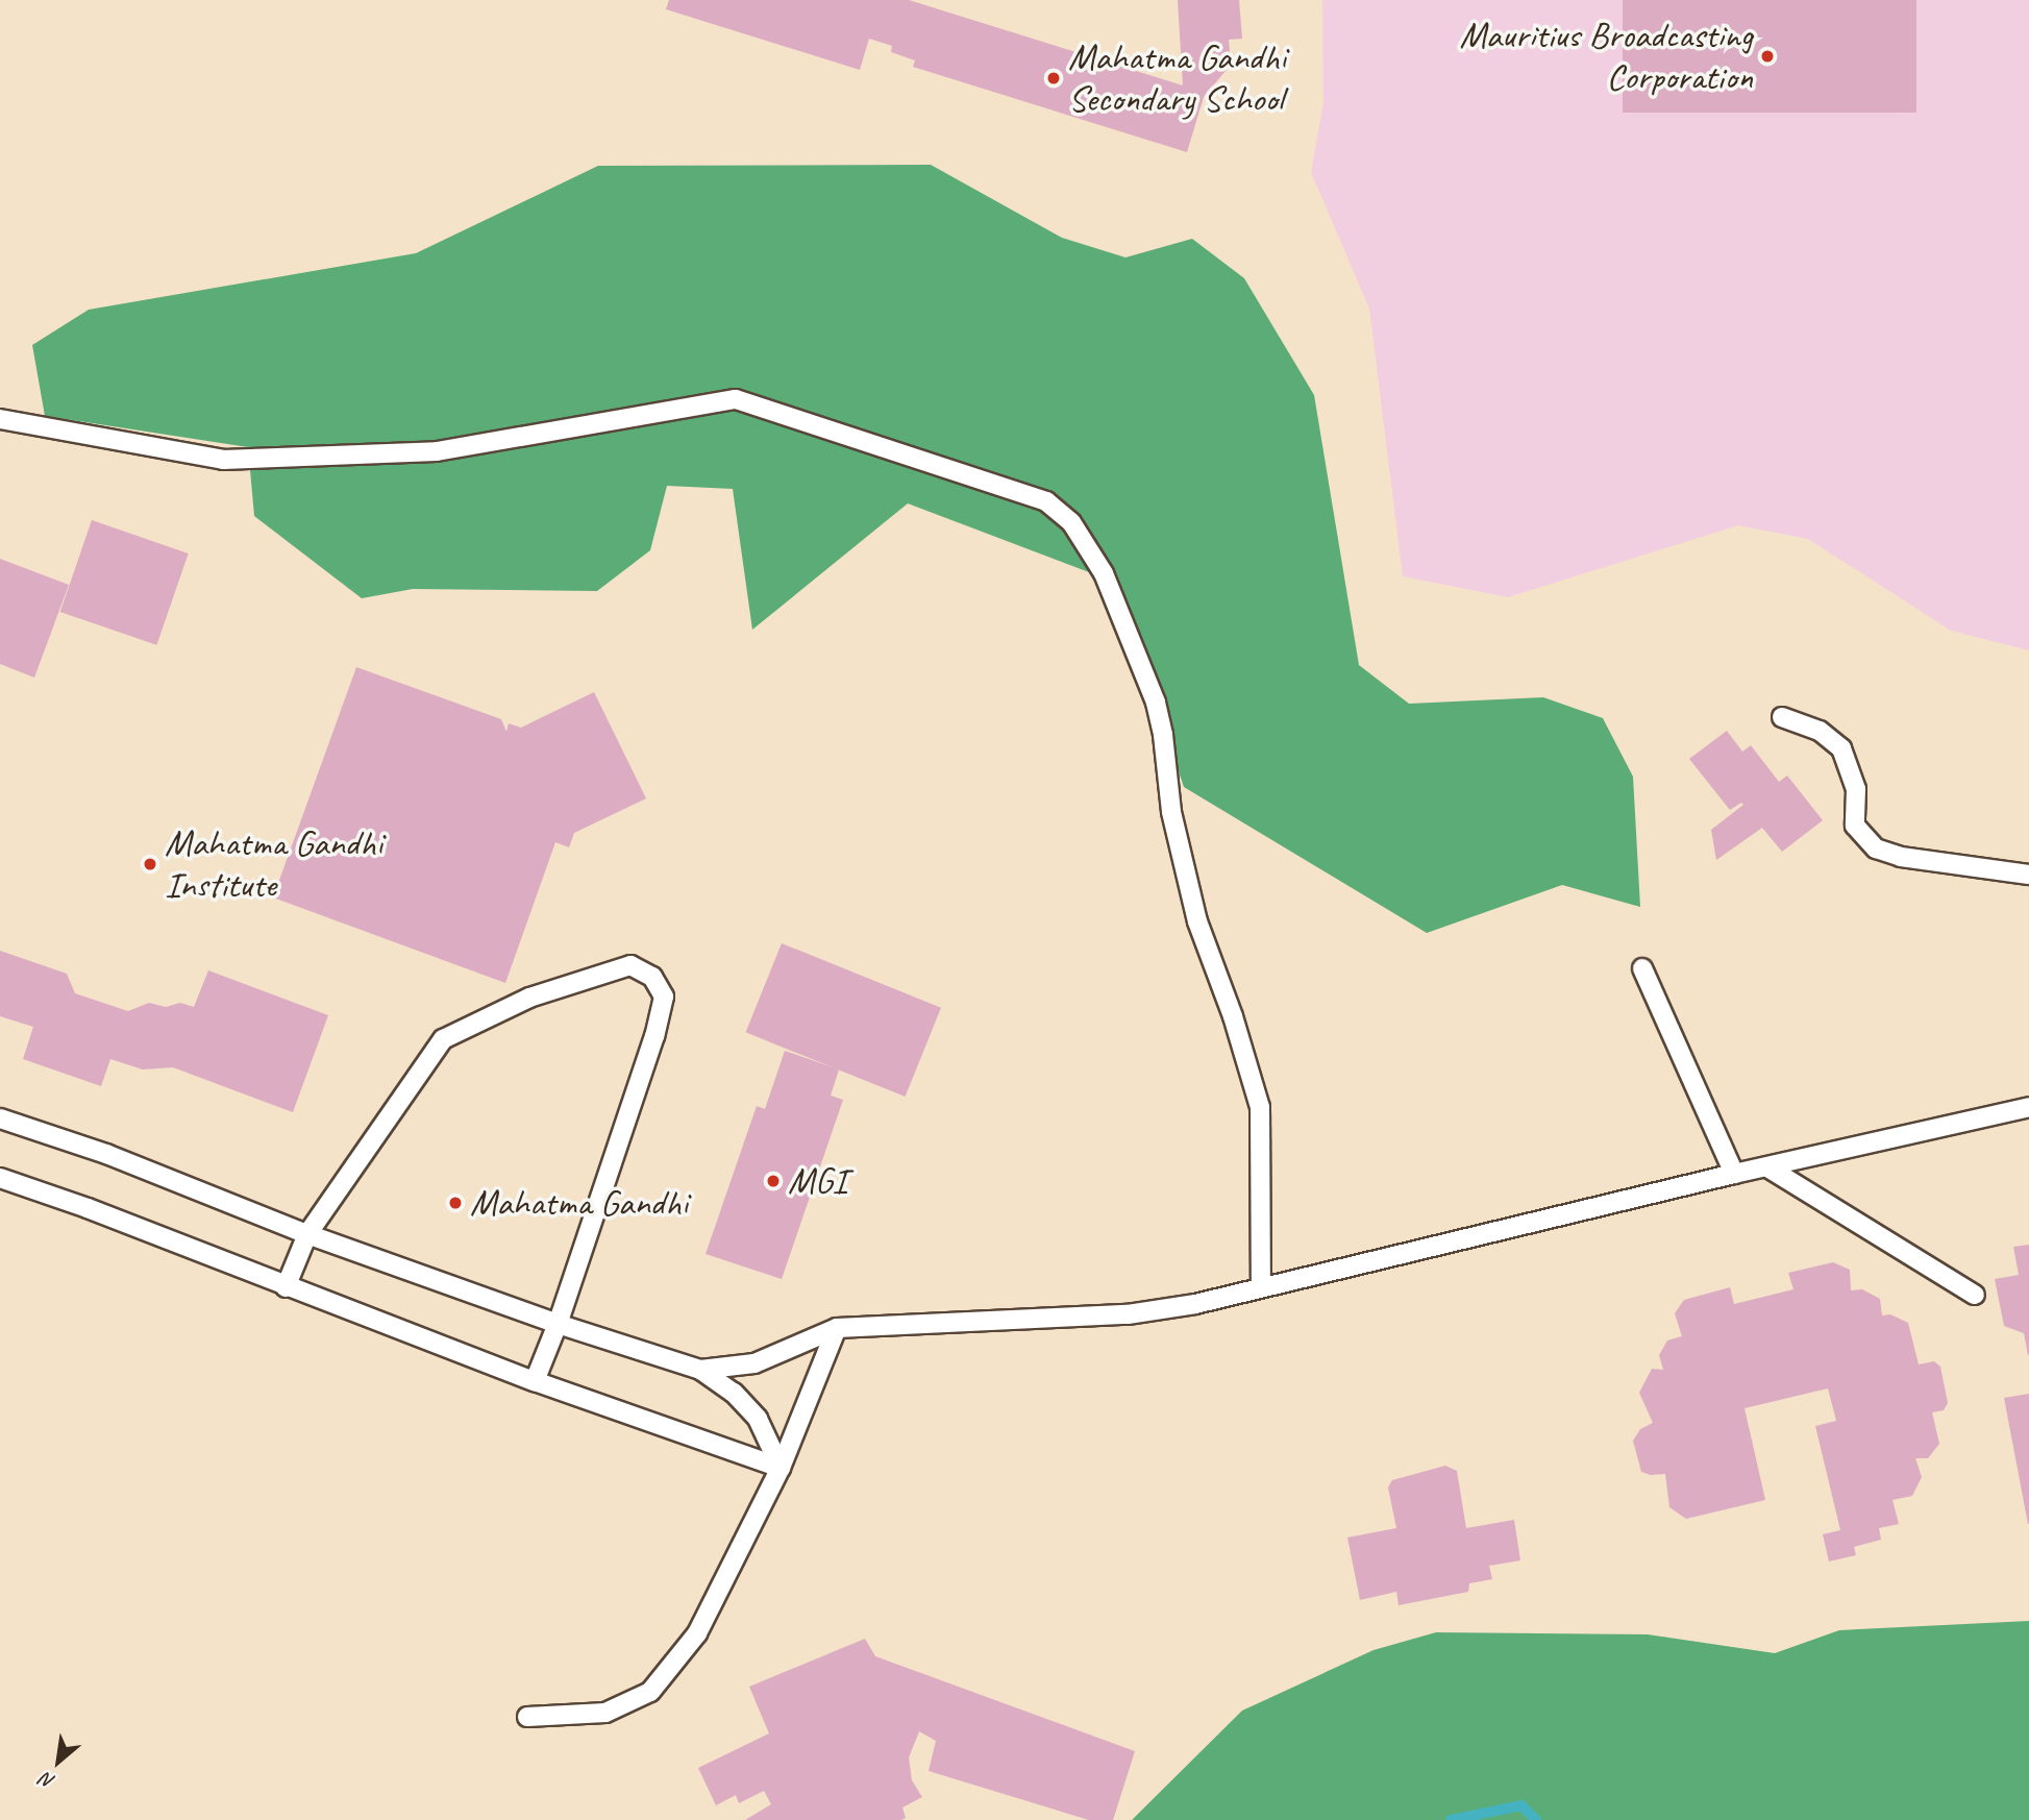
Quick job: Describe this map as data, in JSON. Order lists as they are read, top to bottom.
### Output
{
  "places": [
    "Mauritius Broadcasting Corporation",
    "Mahatma Gandhi Secondary School",
    "Mahatma Gandhi Institute",
    "MGI",
    "Mahatma Gandhi"
  ],
  "north": "bottom left"
}
